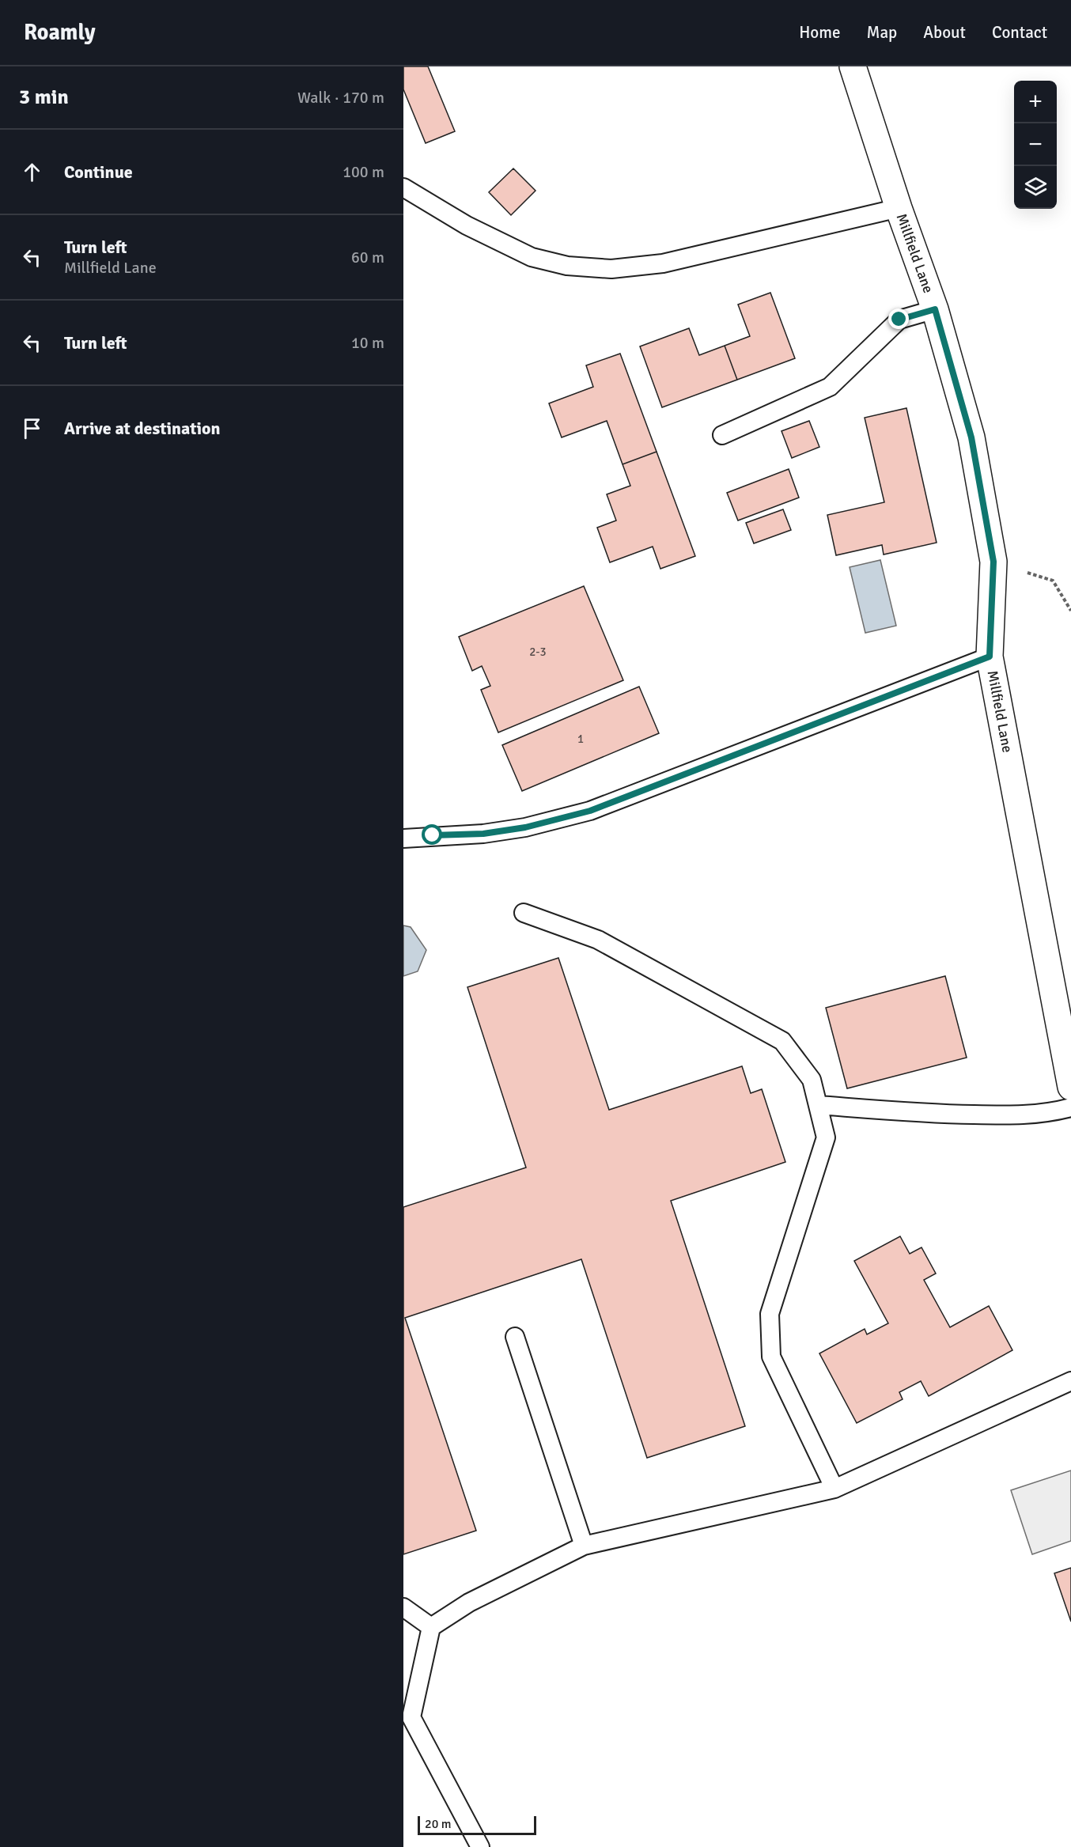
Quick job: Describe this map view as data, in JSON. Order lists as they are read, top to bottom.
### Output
{
  "streets": {
    "street": ["Millfield Lane"]
  },
  "house_numbers": ["2-3", "1"],
  "scale_bar": "20 m",
  "page": {
    "header": "Roamly",
    "nav": [
      "Home",
      "Map",
      "About",
      "Contact"
    ],
    "heading": ["3 min", "Walk · 170 m"],
    "map_buttons": ["+", "−"],
    "list": [
      ["Continue", "100 m"],
      ["Turn left", "Millfield Lane", "60 m"],
      ["Turn left", "10 m"],
      "Arrive at destination"
    ],
    "scale": "20 m"
  }
}
